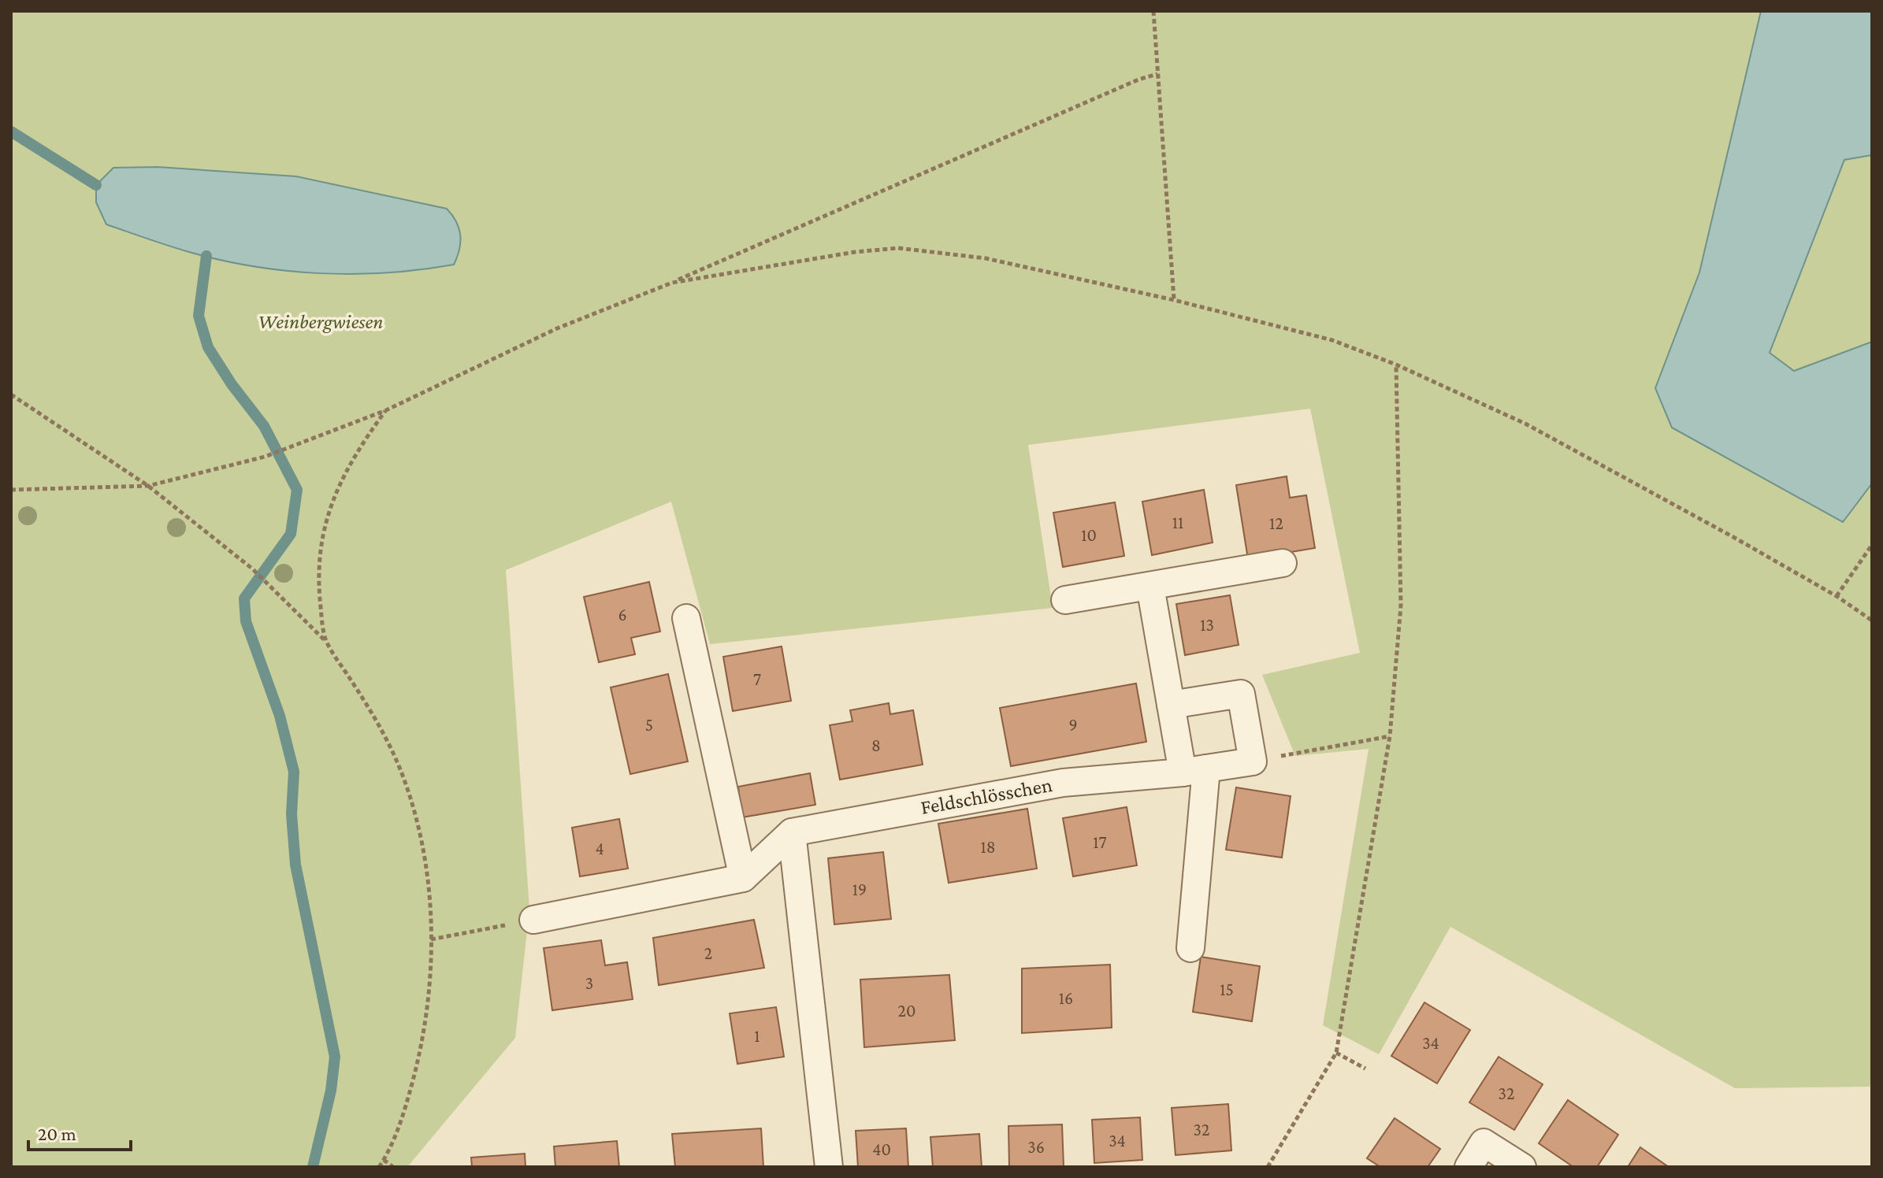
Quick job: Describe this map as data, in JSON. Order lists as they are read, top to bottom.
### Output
{
  "streets": {
    "street": ["Feldschlösschen"]
  },
  "parks": ["Weinbergwiesen"],
  "house_numbers": [
    "11",
    "12",
    "10",
    "6",
    "13",
    "7",
    "5",
    "9",
    "8",
    "17",
    "18",
    "4",
    "19",
    "2",
    "3",
    "15",
    "16",
    "20",
    "1",
    "34",
    "32",
    "32",
    "34",
    "36",
    "40"
  ],
  "scale_bar": "20 m"
}
